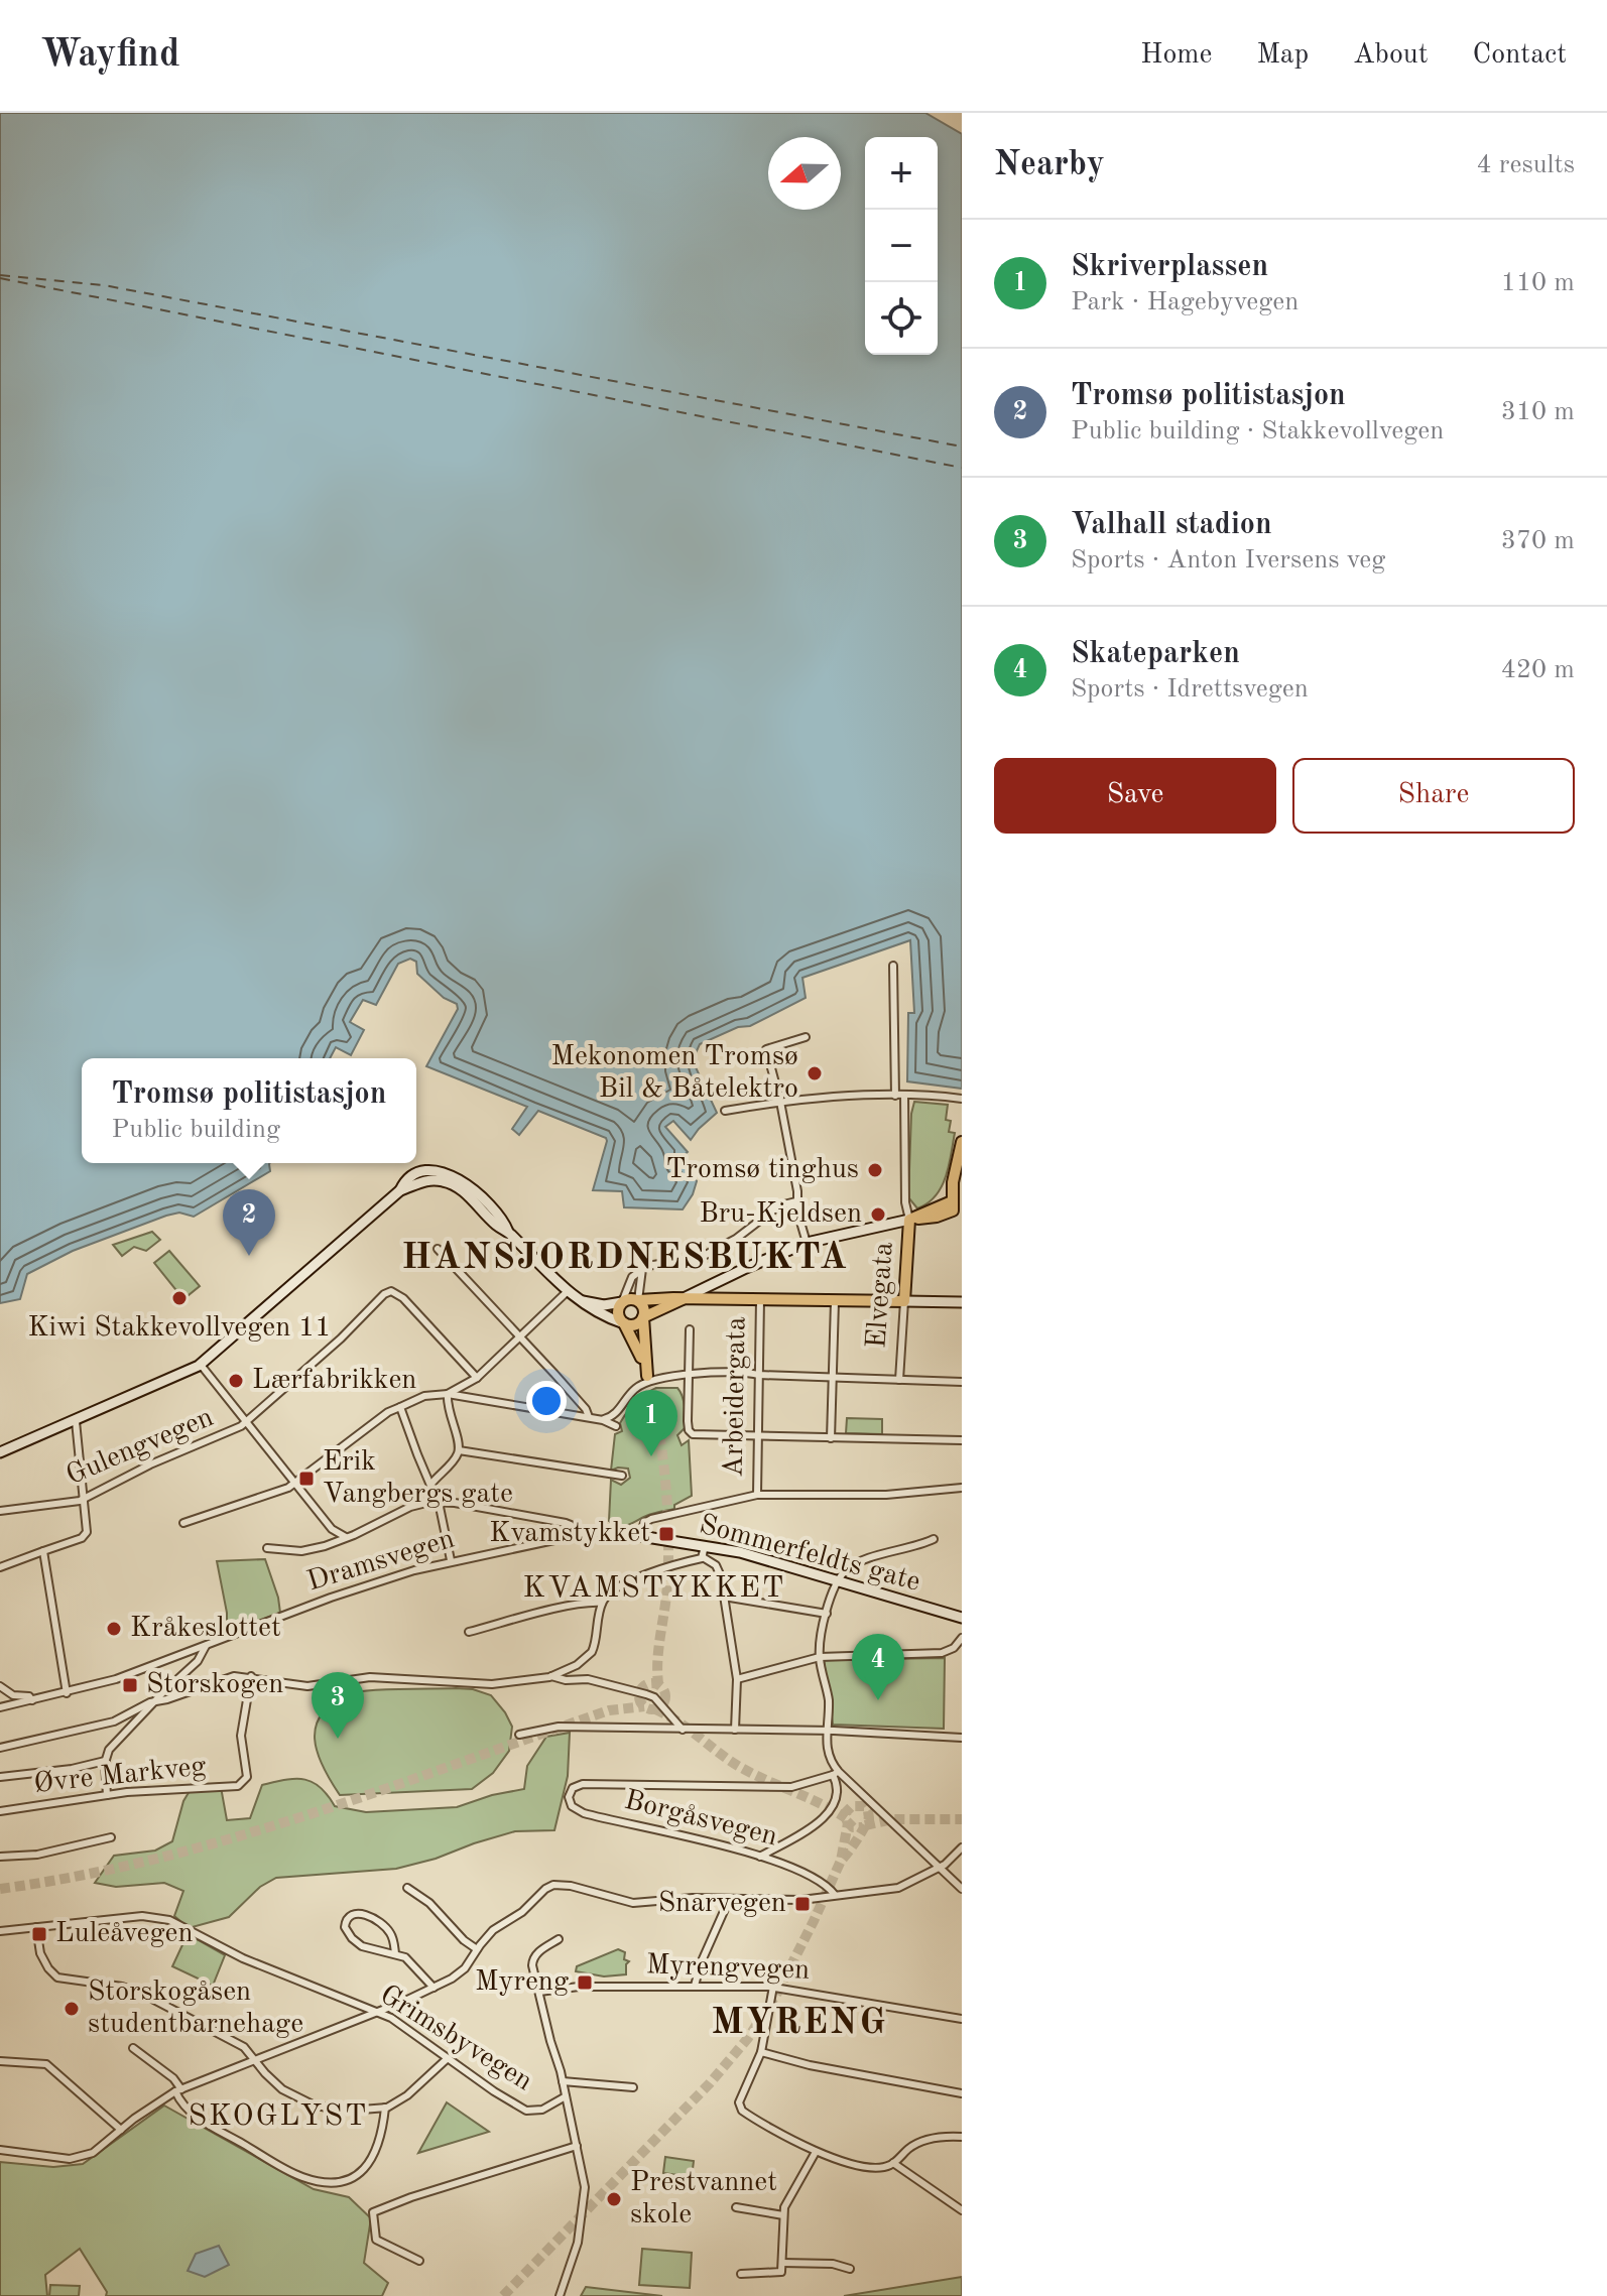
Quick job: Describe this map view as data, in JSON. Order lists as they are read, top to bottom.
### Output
{
  "streets": {
    "main road": ["Elvegata"],
    "street": [
      "Arbeidergata",
      "Gulengvegen",
      "Sommerfeldts gate",
      "Dramsvegen",
      "Øvre Markveg",
      "Borgåsvegen",
      "Myrengvegen",
      "Grimsbyvegen"
    ]
  },
  "crossings": [
    ["Sommerfeldts gate", "Dramsvegen"]
  ],
  "districts": [
    "HANSJORDNESBUKTA",
    "KVAMSTYKKET",
    "MYRENG",
    "SKOGLYST"
  ],
  "places": {
    "other": [
      "Mekonomen Tromsø Bil & Båtelektro",
      "Tromsø tinghus",
      "Bru-Kjeldsen",
      "Kiwi Stakkevollvegen 11",
      "Lærfabrikken",
      "Kråkeslottet",
      "Storskogåsen studentbarnehage",
      "Prestvannet skole"
    ],
    "transit": [
      "Erik Vangbergs gate",
      "Kvamstykket",
      "Storskogen",
      "Snarvegen",
      "Luleåvegen",
      "Myreng"
    ]
  },
  "north": "left",
  "page": {
    "header": "Wayfind",
    "nav": [
      "Home",
      "Map",
      "About",
      "Contact"
    ],
    "heading": ["Nearby", "4 results"],
    "map_buttons": ["+", "−"],
    "list": [
      {
        "mark": "1",
        "name": "Skriverplassen",
        "note": "Park · Hagebyvegen",
        "value": "110 m"
      },
      {
        "mark": "2",
        "name": "Tromsø politistasjon",
        "note": "Public building · Stakkevollvegen",
        "value": "310 m"
      },
      {
        "mark": "3",
        "name": "Valhall stadion",
        "note": "Sports · Anton Iversens veg",
        "value": "370 m"
      },
      {
        "mark": "4",
        "name": "Skateparken",
        "note": "Sports · Idrettsvegen",
        "value": "420 m"
      }
    ],
    "buttons": ["Save", "Share"],
    "popup": ["Tromsø politistasjon", "Public building"],
    "pins": [
      "2",
      "1",
      "4",
      "3"
    ]
  }
}
